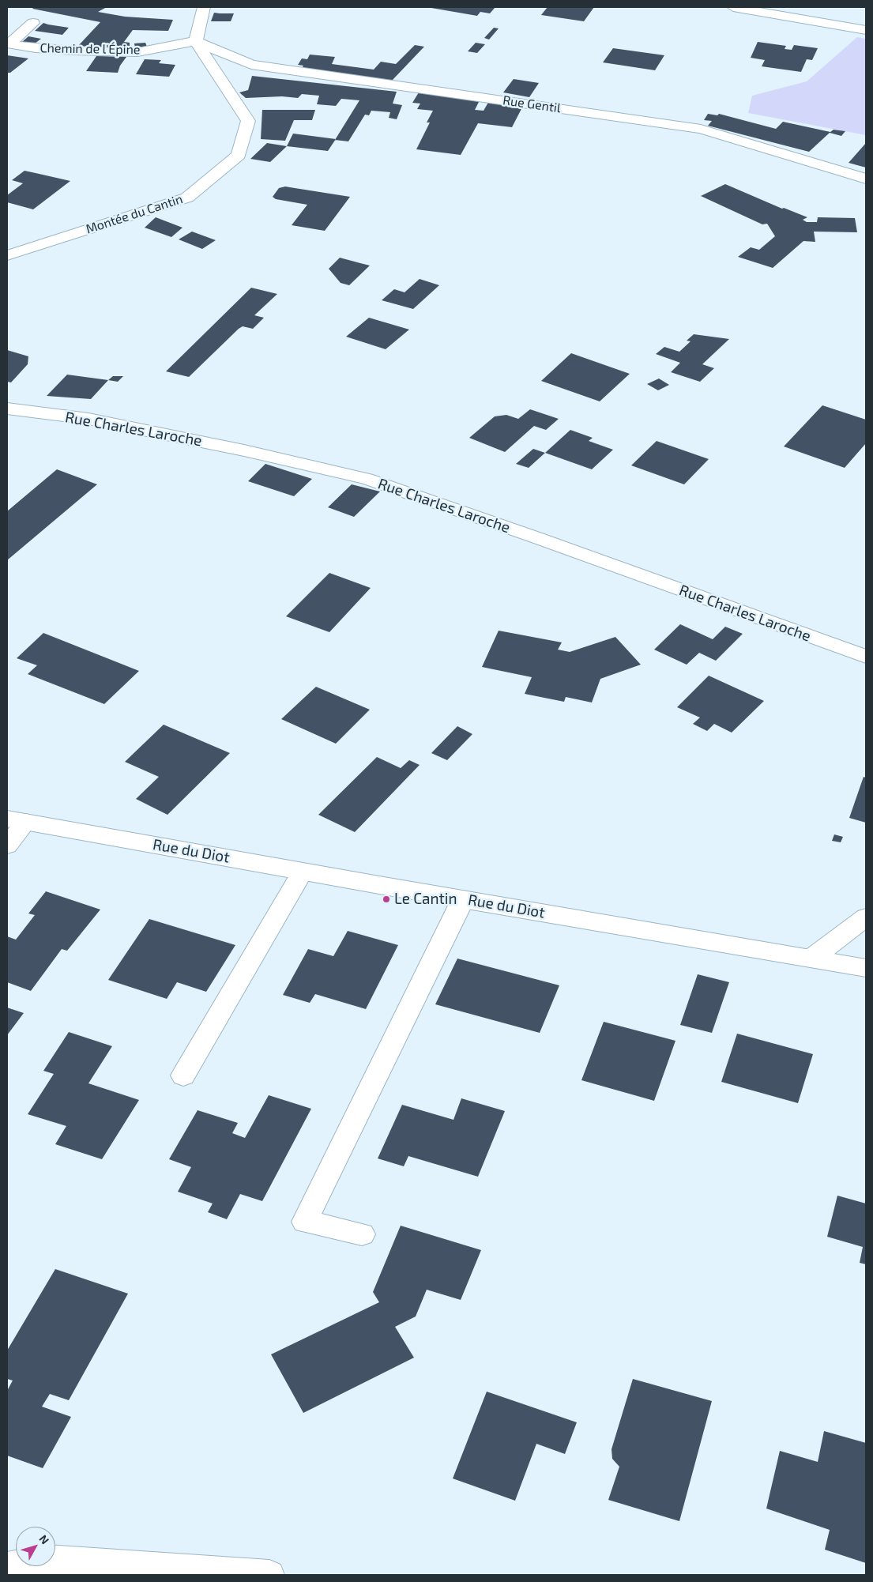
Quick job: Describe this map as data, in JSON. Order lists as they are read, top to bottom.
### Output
{
  "streets": {
    "street": [
      "Chemin de l'Épine",
      "Rue Gentil",
      "Montée du Cantin",
      "Rue Charles Laroche",
      "Rue du Diot"
    ]
  },
  "crossings": [
    ["Chemin de l'Épine", "Rue Gentil"],
    ["Chemin de l'Épine", "Montée du Cantin"],
    ["Rue Gentil", "Montée du Cantin"]
  ],
  "places": ["Le Cantin"],
  "north": "top right"
}
